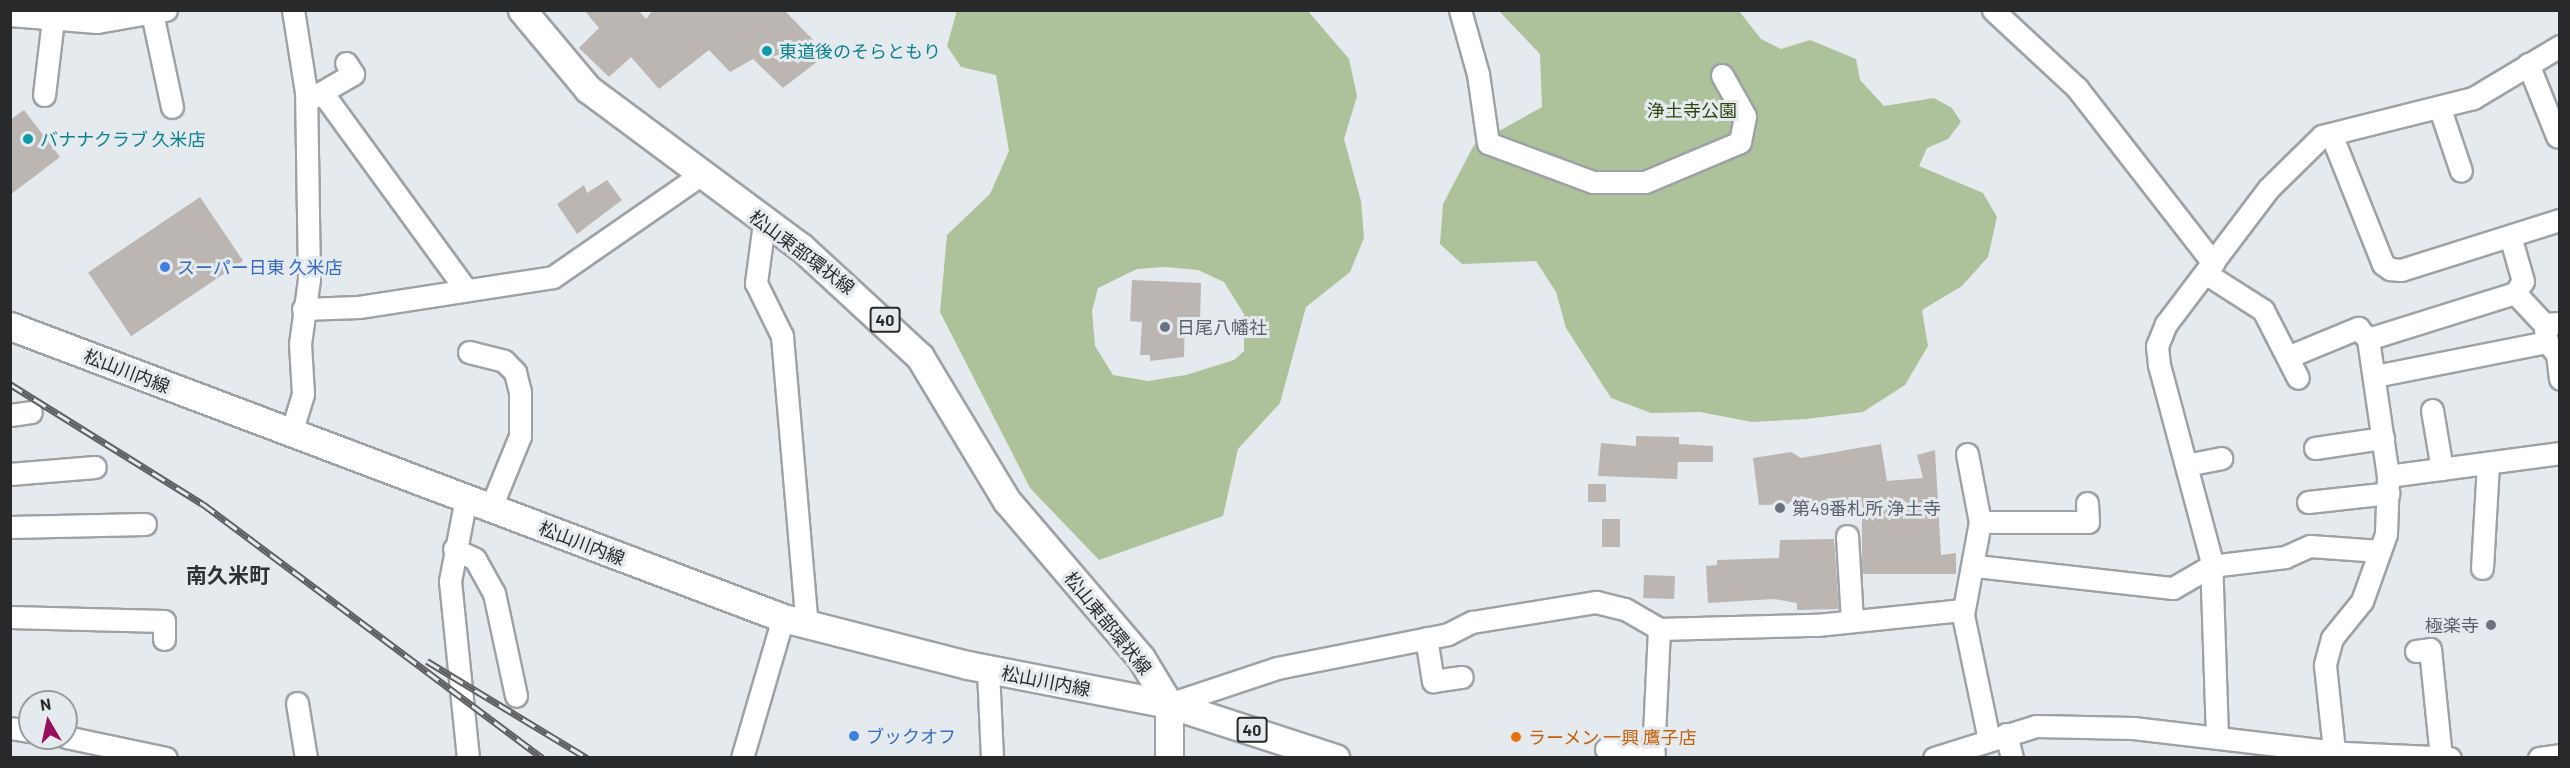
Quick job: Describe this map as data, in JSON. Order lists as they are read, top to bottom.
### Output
{
  "streets": {
    "main road": ["松山東部環状線", "40", "松山川内線"]
  },
  "crossings": [
    ["松山東部環状線", "40"],
    ["松山東部環状線", "松山川内線"],
    ["40", "松山川内線"]
  ],
  "districts": ["南久米町"],
  "parks": ["浄土寺公園"],
  "places": [
    "東道後のそらともり",
    "バナナクラブ 久米店",
    "スーパー日東 久米店",
    "日尾八幡社",
    "第49番札所 浄土寺",
    "極楽寺",
    "ブックオフ",
    "ラーメン 一興 鷹子店"
  ],
  "north": "top"
}
